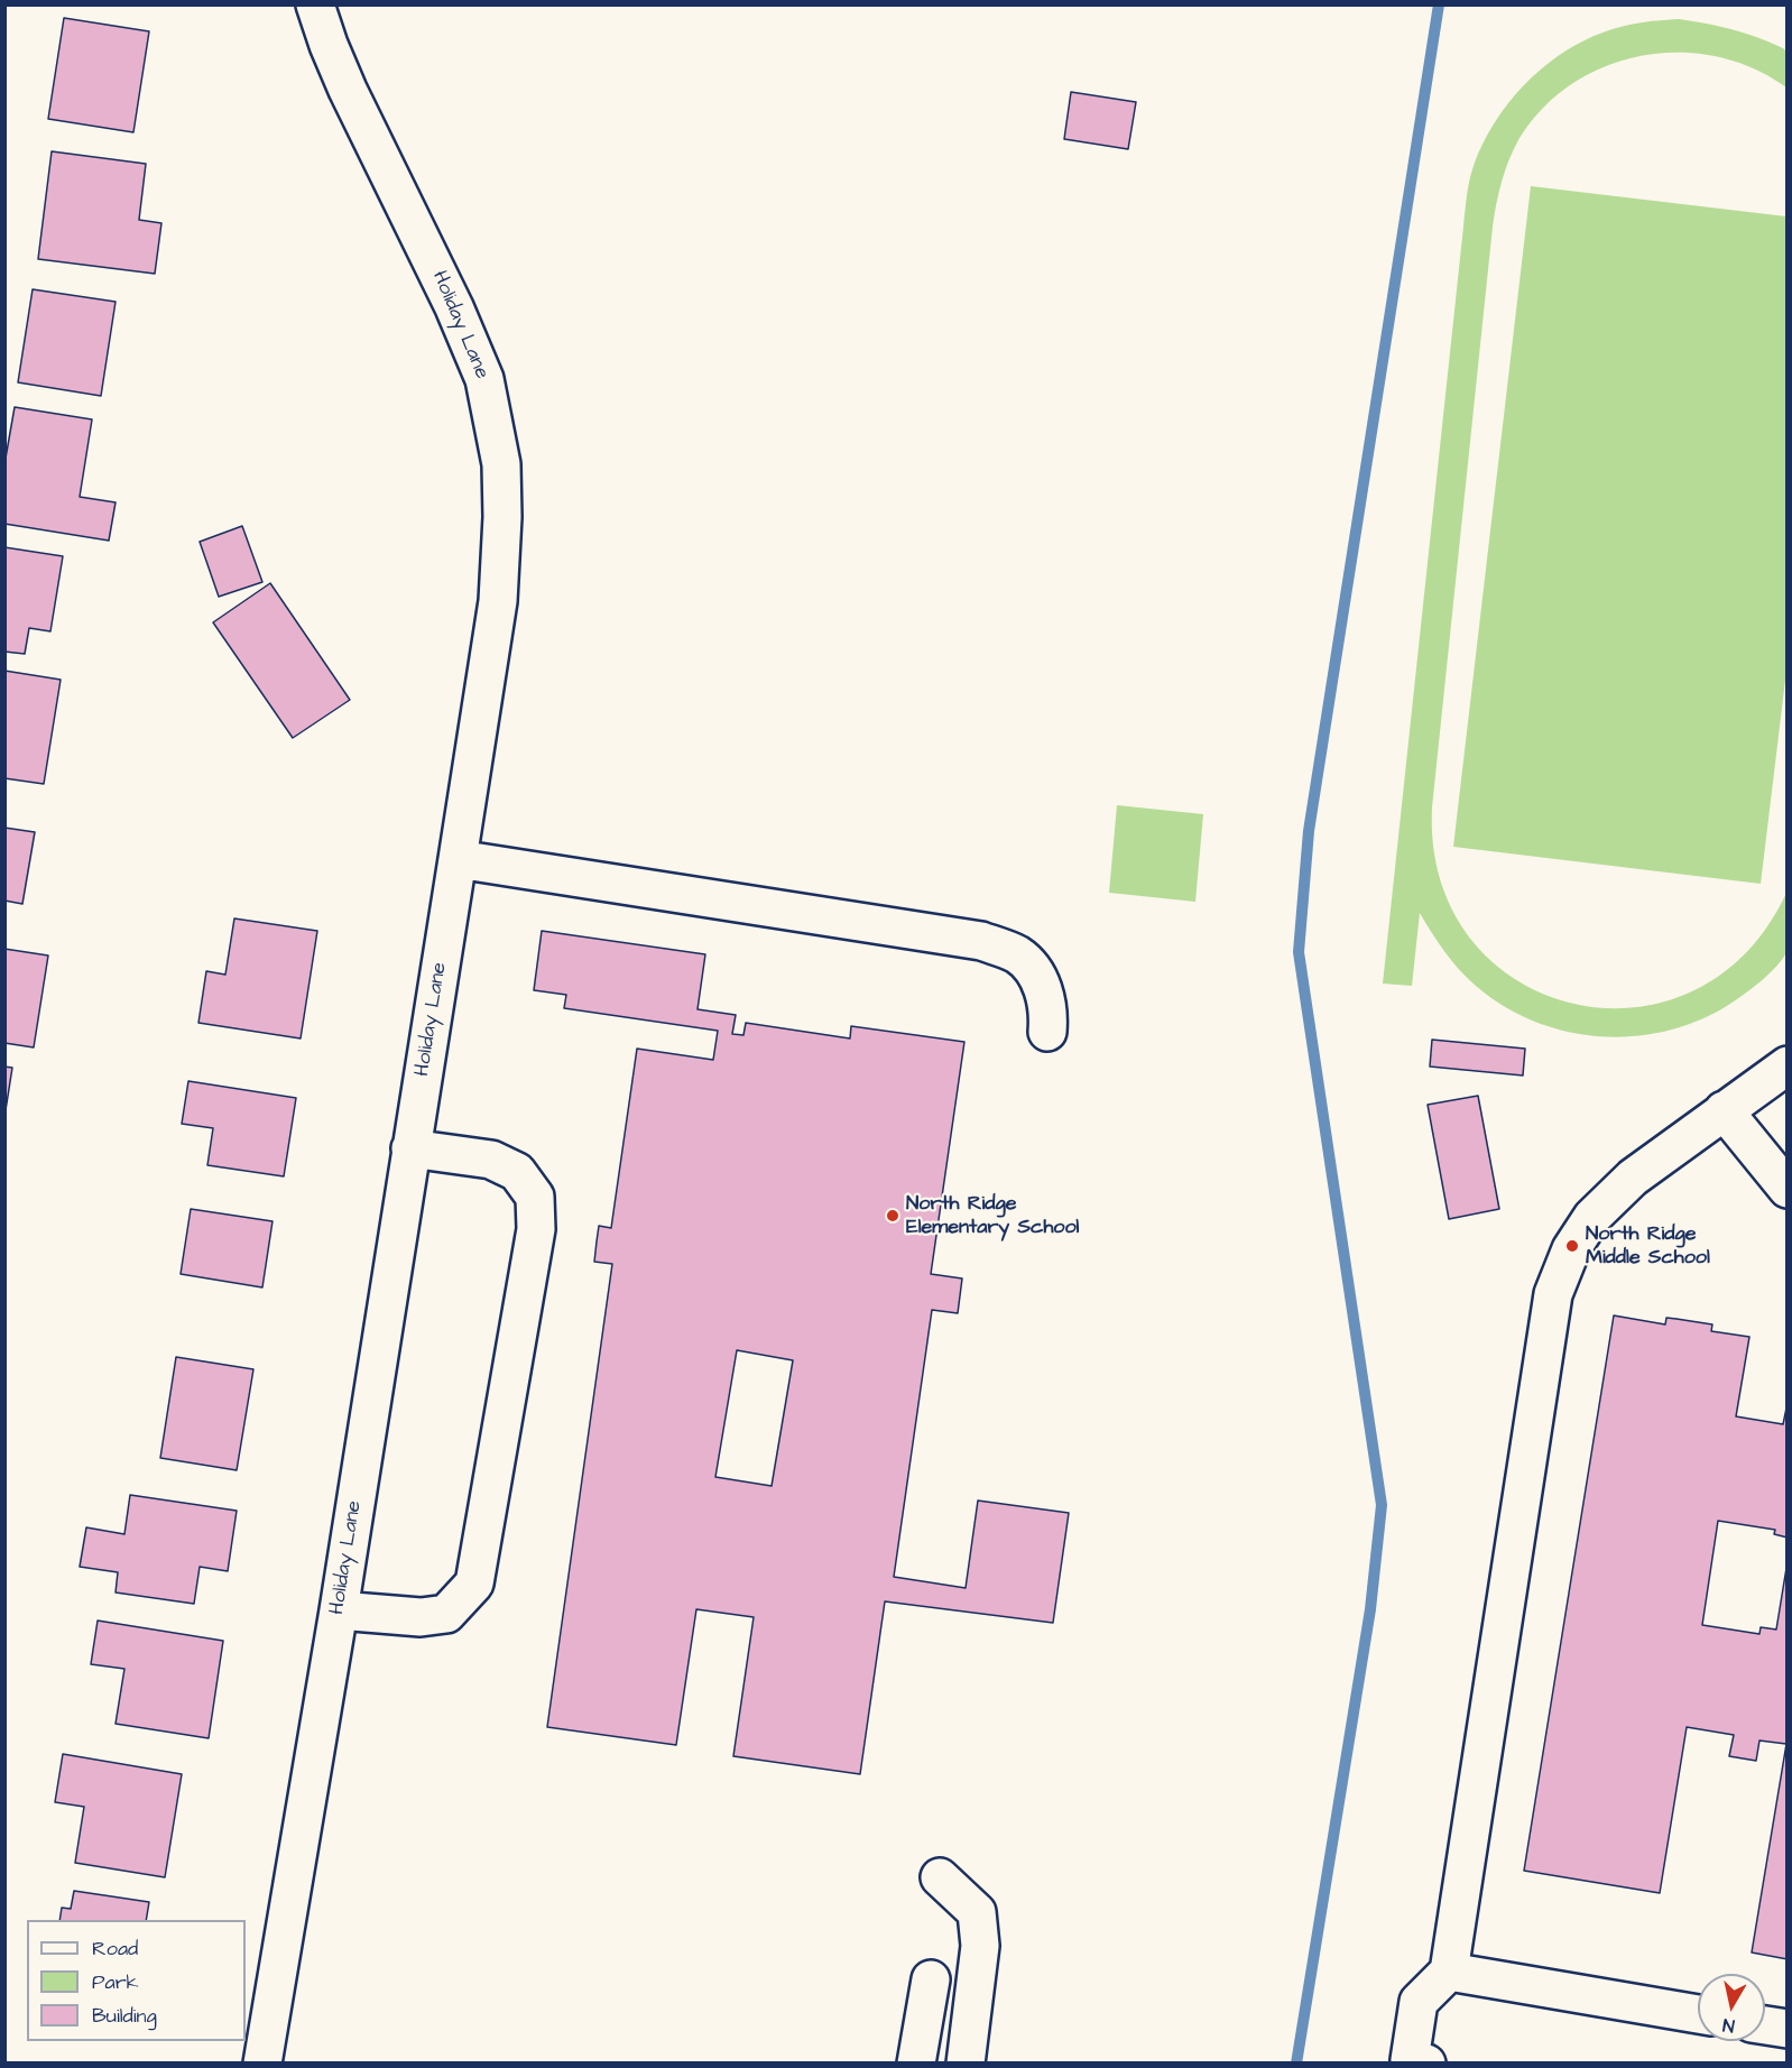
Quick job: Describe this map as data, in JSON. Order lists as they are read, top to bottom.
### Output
{
  "streets": {
    "street": ["Holiday Lane"]
  },
  "places": ["North Ridge Elementary School", "North Ridge Middle School"],
  "legend": ["Road", "Park", "Building"],
  "north": "bottom"
}
